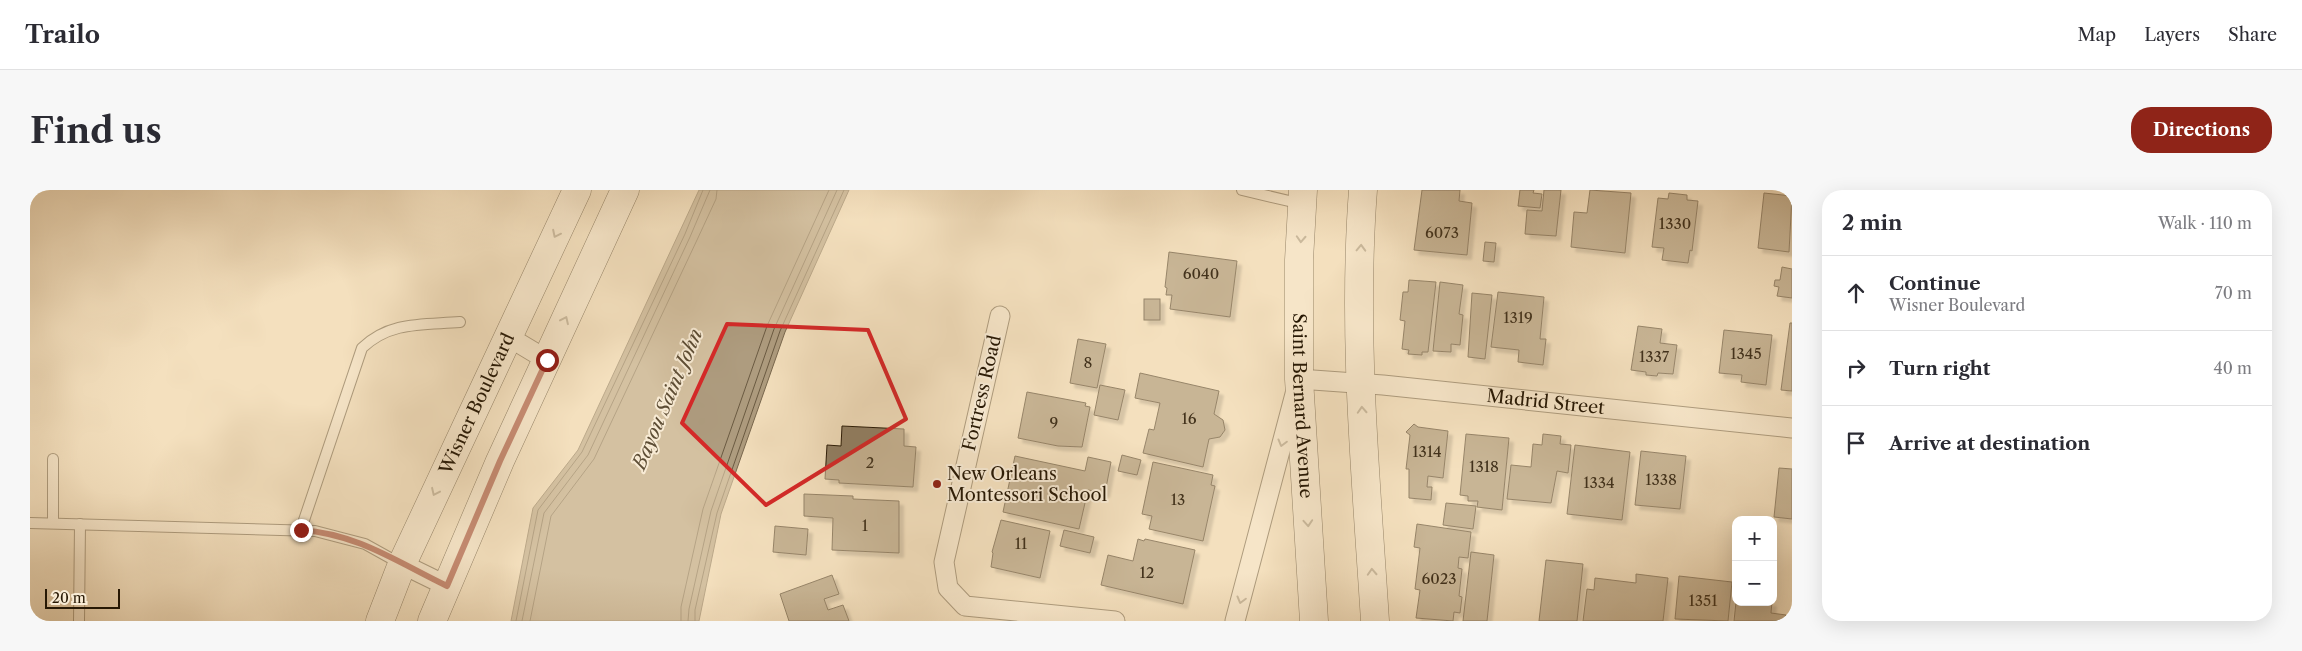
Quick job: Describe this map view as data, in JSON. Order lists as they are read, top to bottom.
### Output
{
  "streets": {
    "street": [
      "Fortress Road",
      "Madrid Street",
      "Wisner Boulevard",
      "Saint Bernard Avenue"
    ]
  },
  "crossings": [
    ["Madrid Street", "Saint Bernard Avenue"]
  ],
  "water": ["Bayou Saint John"],
  "places": ["New Orleans Montessori School"],
  "house_numbers": [
    "1330",
    "6073",
    "6040",
    "1319",
    "1345",
    "1337",
    "8",
    "16",
    "9",
    "1314",
    "2",
    "1318",
    "1338",
    "1334",
    "13",
    "1",
    "11",
    "12",
    "6023",
    "1351"
  ],
  "scale_bar": "20 m",
  "page": {
    "header": "Trailo",
    "nav": ["Map", "Layers", "Share"],
    "buttons": "Directions",
    "title": "Find us",
    "heading": ["2 min", "Walk · 110 m"],
    "list": [
      ["Continue", "Wisner Boulevard", "70 m"],
      ["Turn right", "40 m"],
      "Arrive at destination"
    ],
    "map_buttons": ["+", "−"],
    "scale": "20 m"
  }
}
